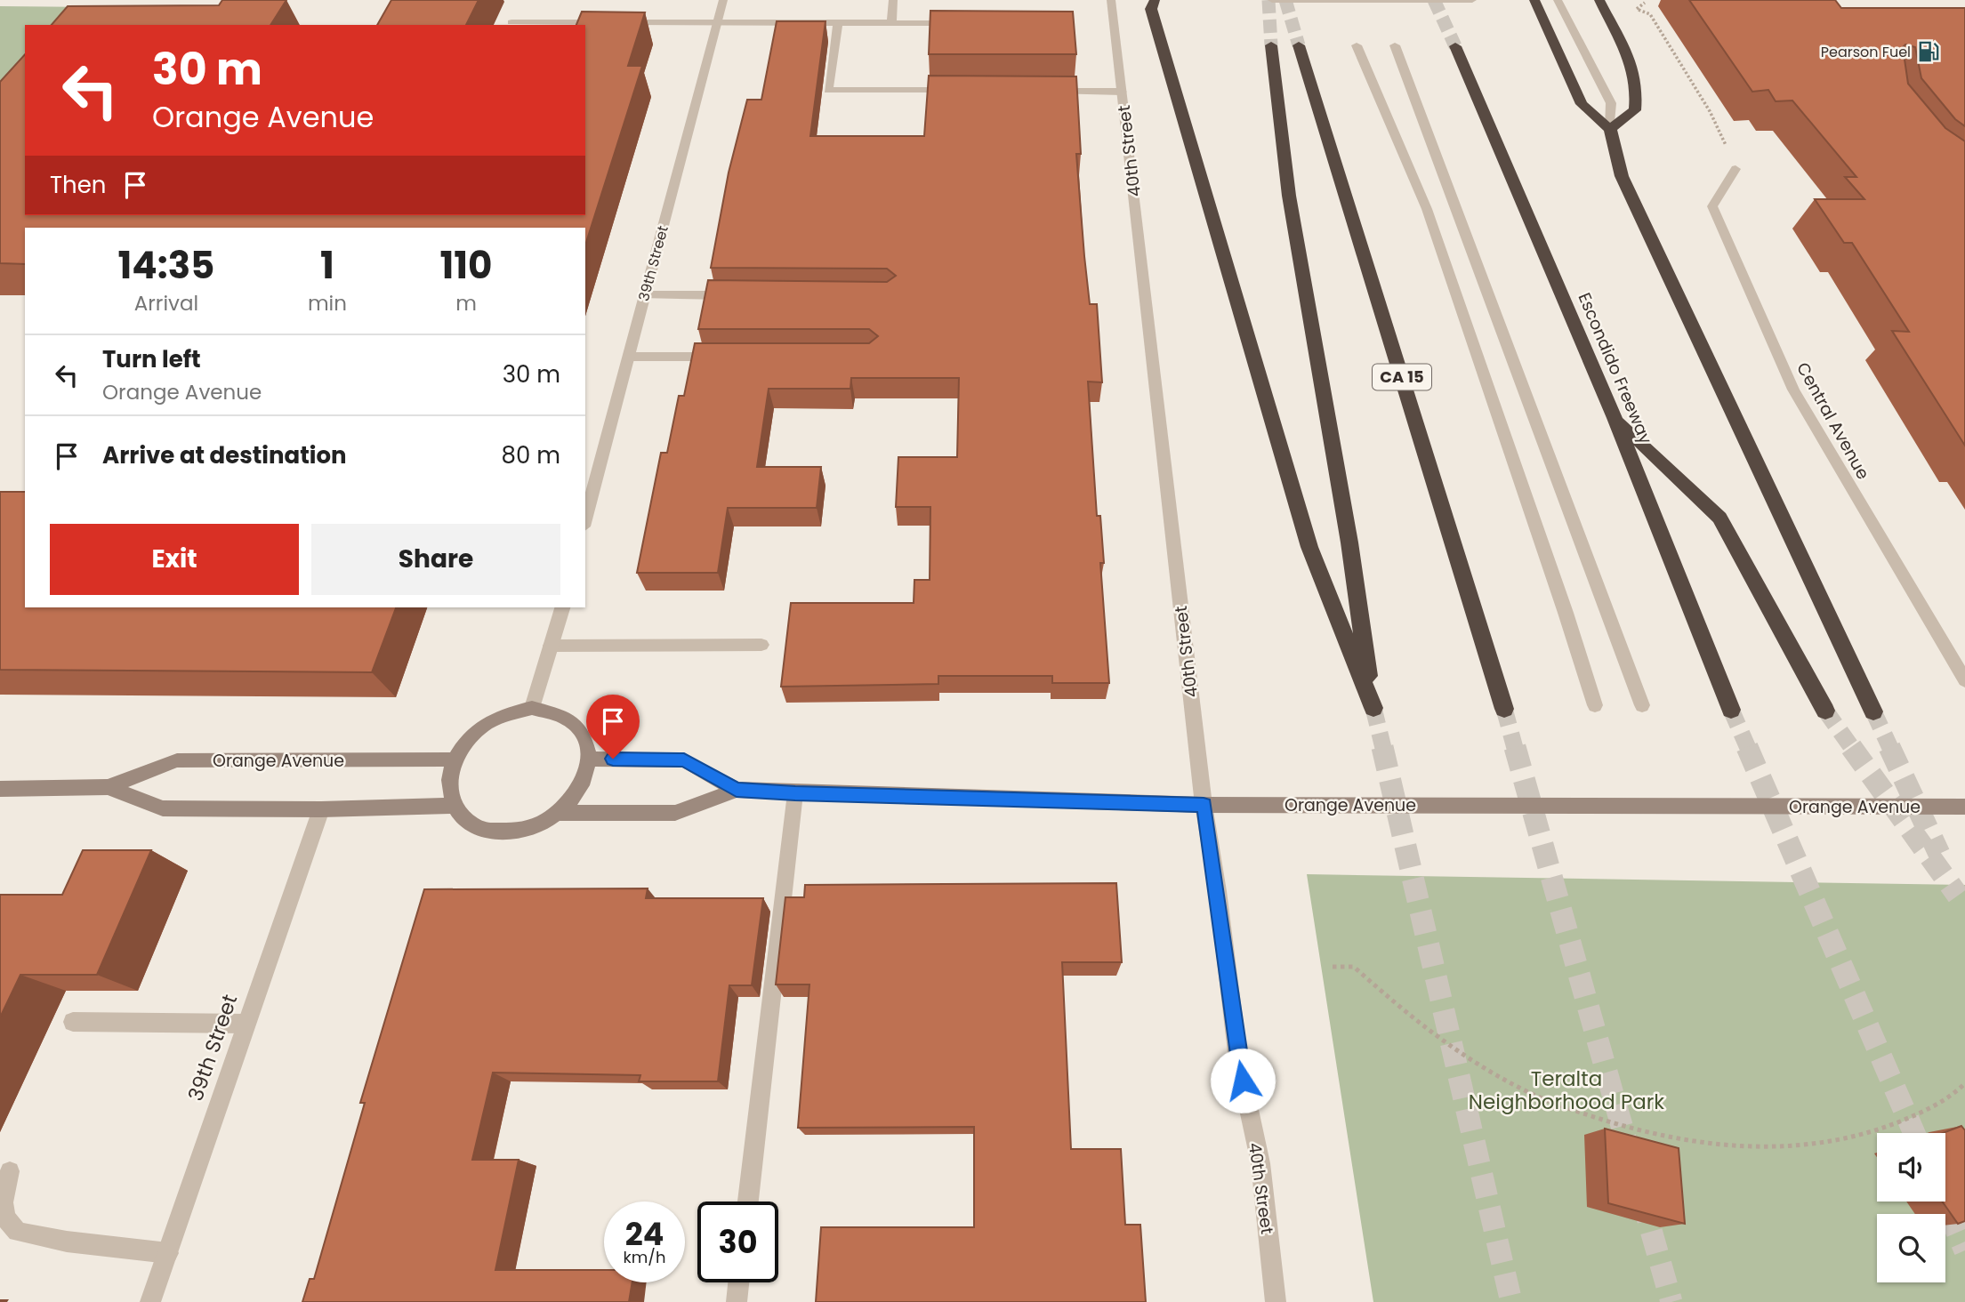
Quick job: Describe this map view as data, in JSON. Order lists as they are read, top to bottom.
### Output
{
  "streets": {
    "highway": ["Escondido Freeway", "CA 15"],
    "main road": ["Orange Avenue"],
    "street": ["40th Street", "39th Street", "Central Avenue"]
  },
  "crossings": [
    ["40th Street", "Orange Avenue"],
    ["39th Street", "Orange Avenue"]
  ],
  "parks": ["Teralta Neighborhood Park"],
  "places": {
    "fuel station": ["Pearson Fuel"]
  },
  "page": {
    "turn": ["30 m", "Orange Avenue"],
    "then": "Then",
    "eta": [
      "14:35",
      "Arrival",
      "1",
      "min",
      "110",
      "m"
    ],
    "list": [
      {
        "name": "Turn left",
        "note": "Orange Avenue",
        "value": "30 m"
      },
      {
        "name": "Arrive at destination",
        "value": "80 m"
      }
    ],
    "buttons": ["Exit", "Share"],
    "speed": "24 km/h",
    "limit": "30"
  }
}
